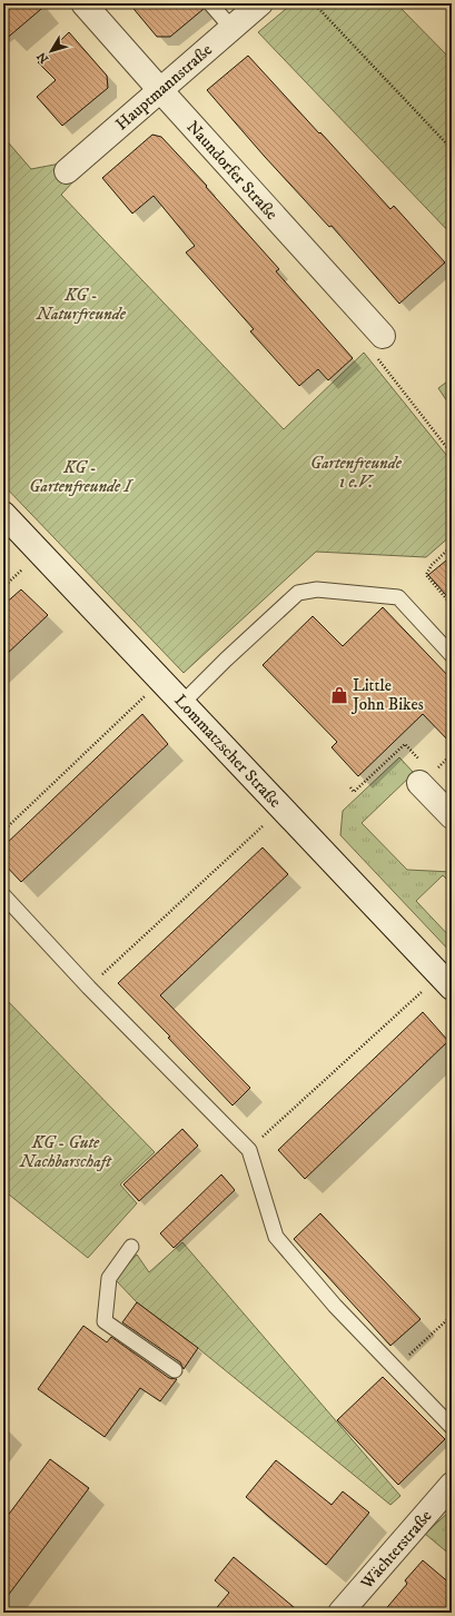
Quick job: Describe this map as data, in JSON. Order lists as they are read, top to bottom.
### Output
{
  "streets": {
    "street": [
      "Hauptmannstraße",
      "Naundorfer Straße",
      "Lommatzscher Straße",
      "Wächterstraße"
    ]
  },
  "crossings": [
    ["Hauptmannstraße", "Naundorfer Straße"]
  ],
  "parks": [
    "KG - Naturfreunde",
    "Gartenfreunde 1 e.V.",
    "KG - Gartenfreunde I",
    "KG - Gute Nachbarschaft"
  ],
  "places": {
    "shop": ["Little John Bikes"]
  },
  "north": "bottom left"
}
